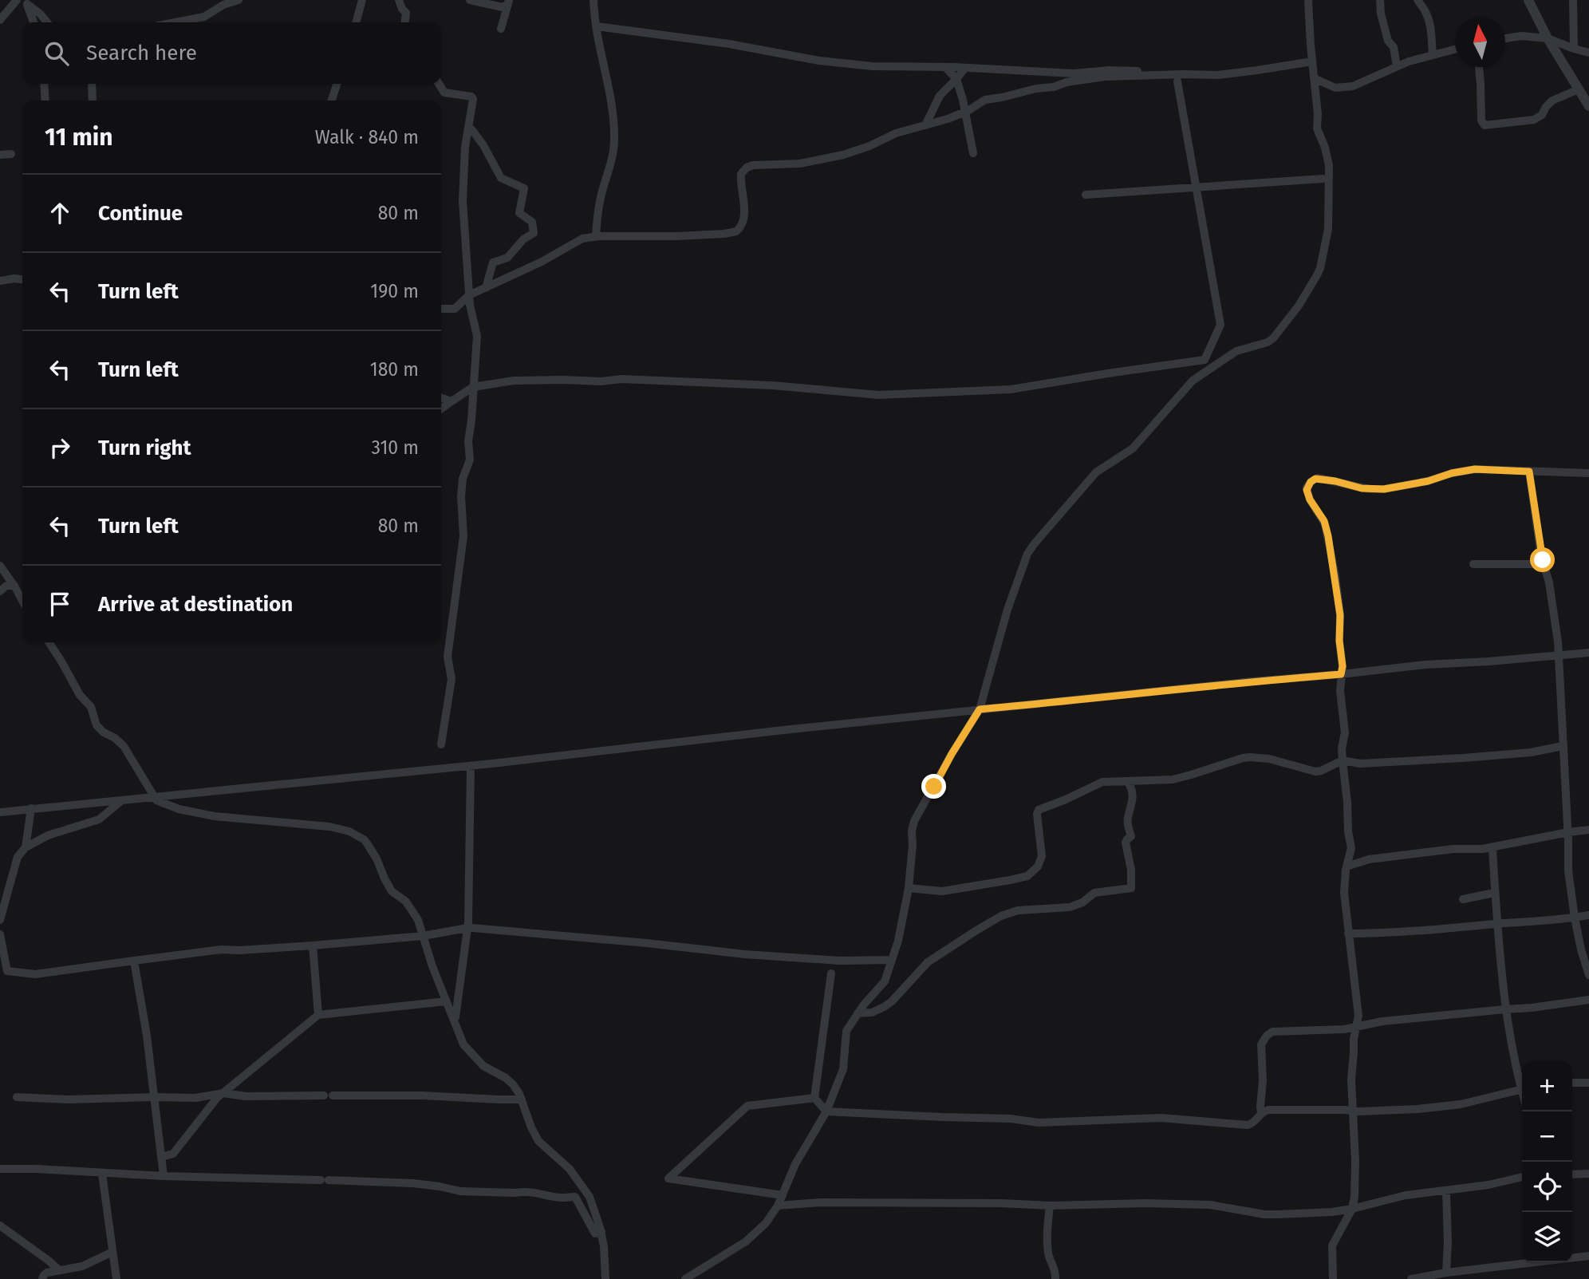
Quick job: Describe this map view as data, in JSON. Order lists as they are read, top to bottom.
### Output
{
  "north": "top",
  "page": {
    "search": "Search here",
    "heading": ["11 min", "Walk · 840 m"],
    "list": [
      ["Continue", "80 m"],
      ["Turn left", "190 m"],
      ["Turn left", "180 m"],
      ["Turn right", "310 m"],
      ["Turn left", "80 m"],
      "Arrive at destination"
    ],
    "map_buttons": ["+", "−"]
  }
}
